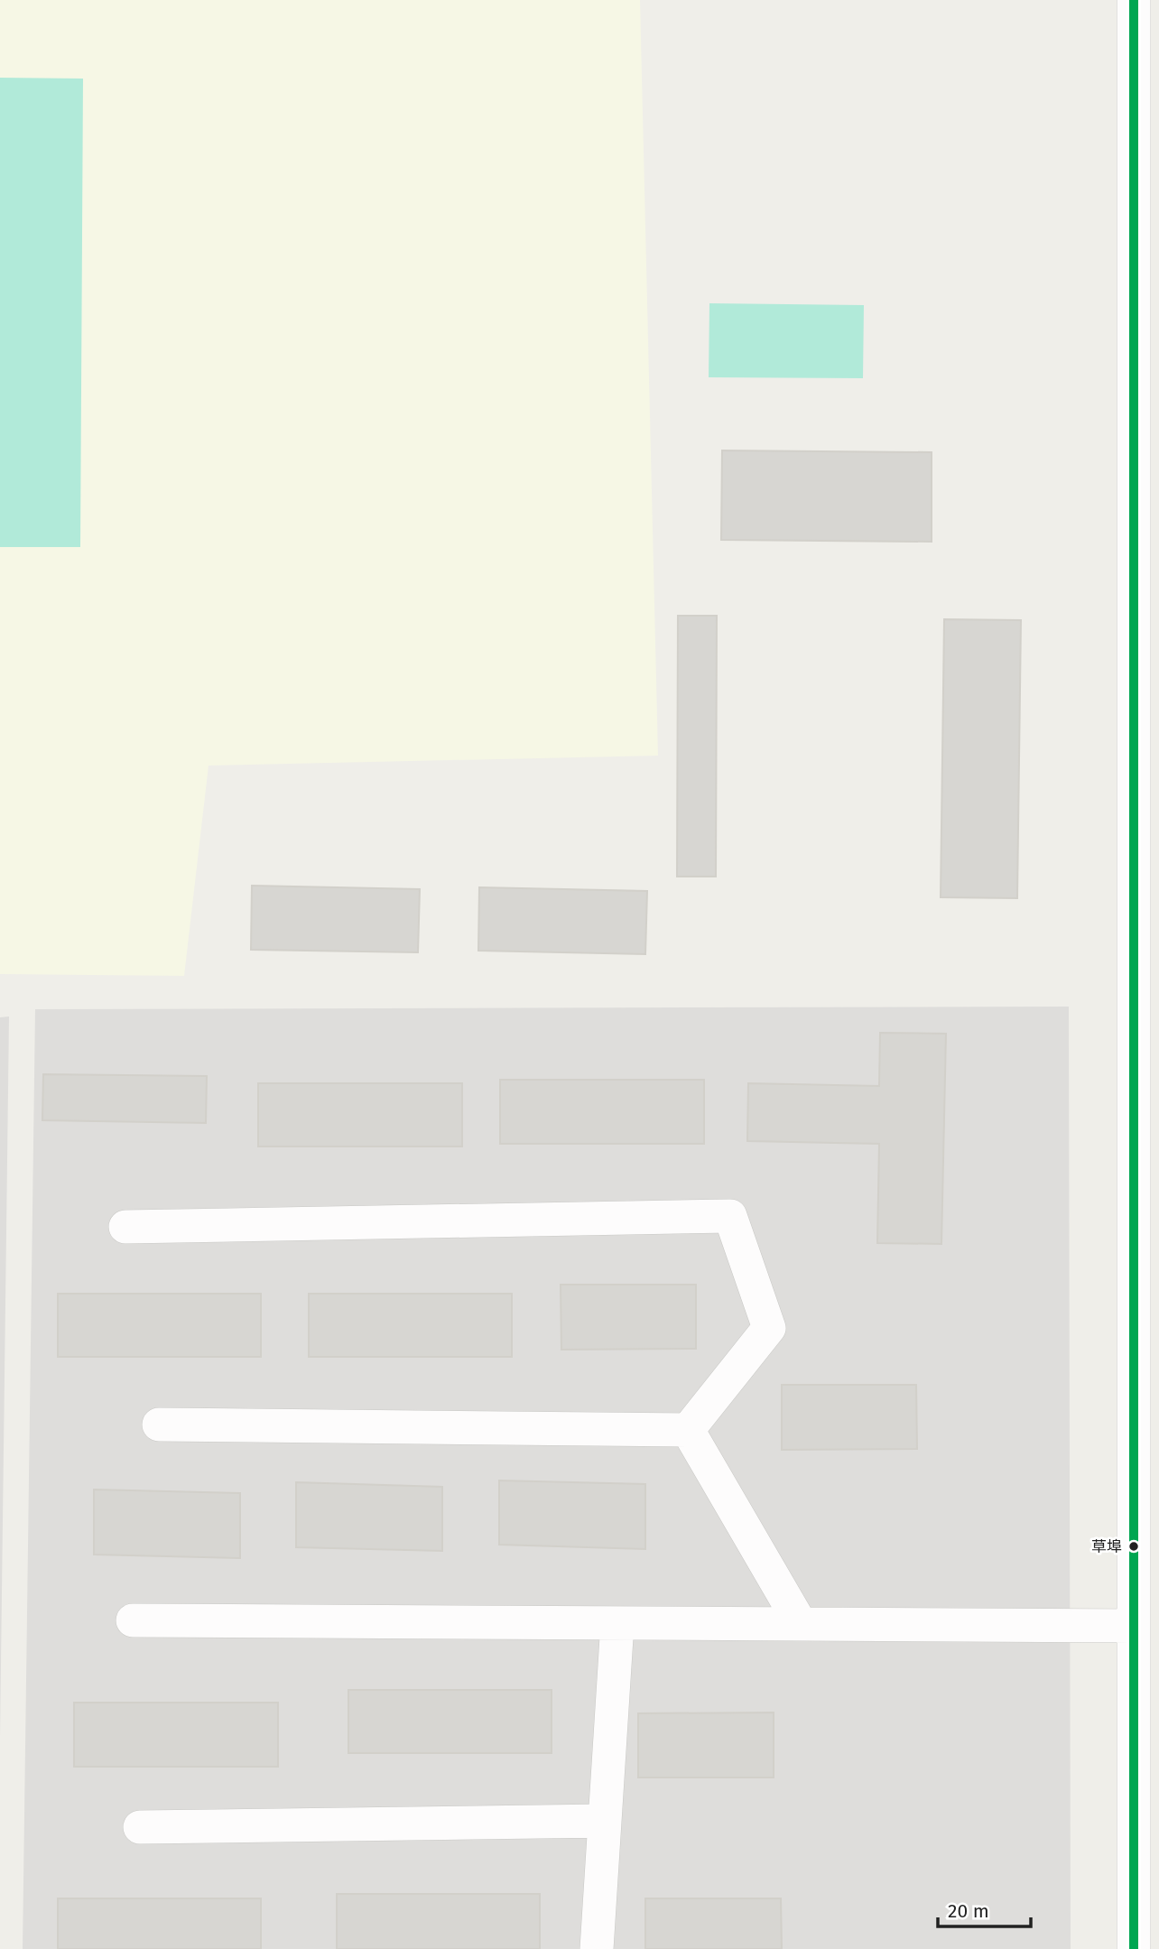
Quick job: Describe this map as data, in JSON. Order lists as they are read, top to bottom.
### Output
{
  "places": ["草埠"],
  "scale_bar": "20 m"
}
